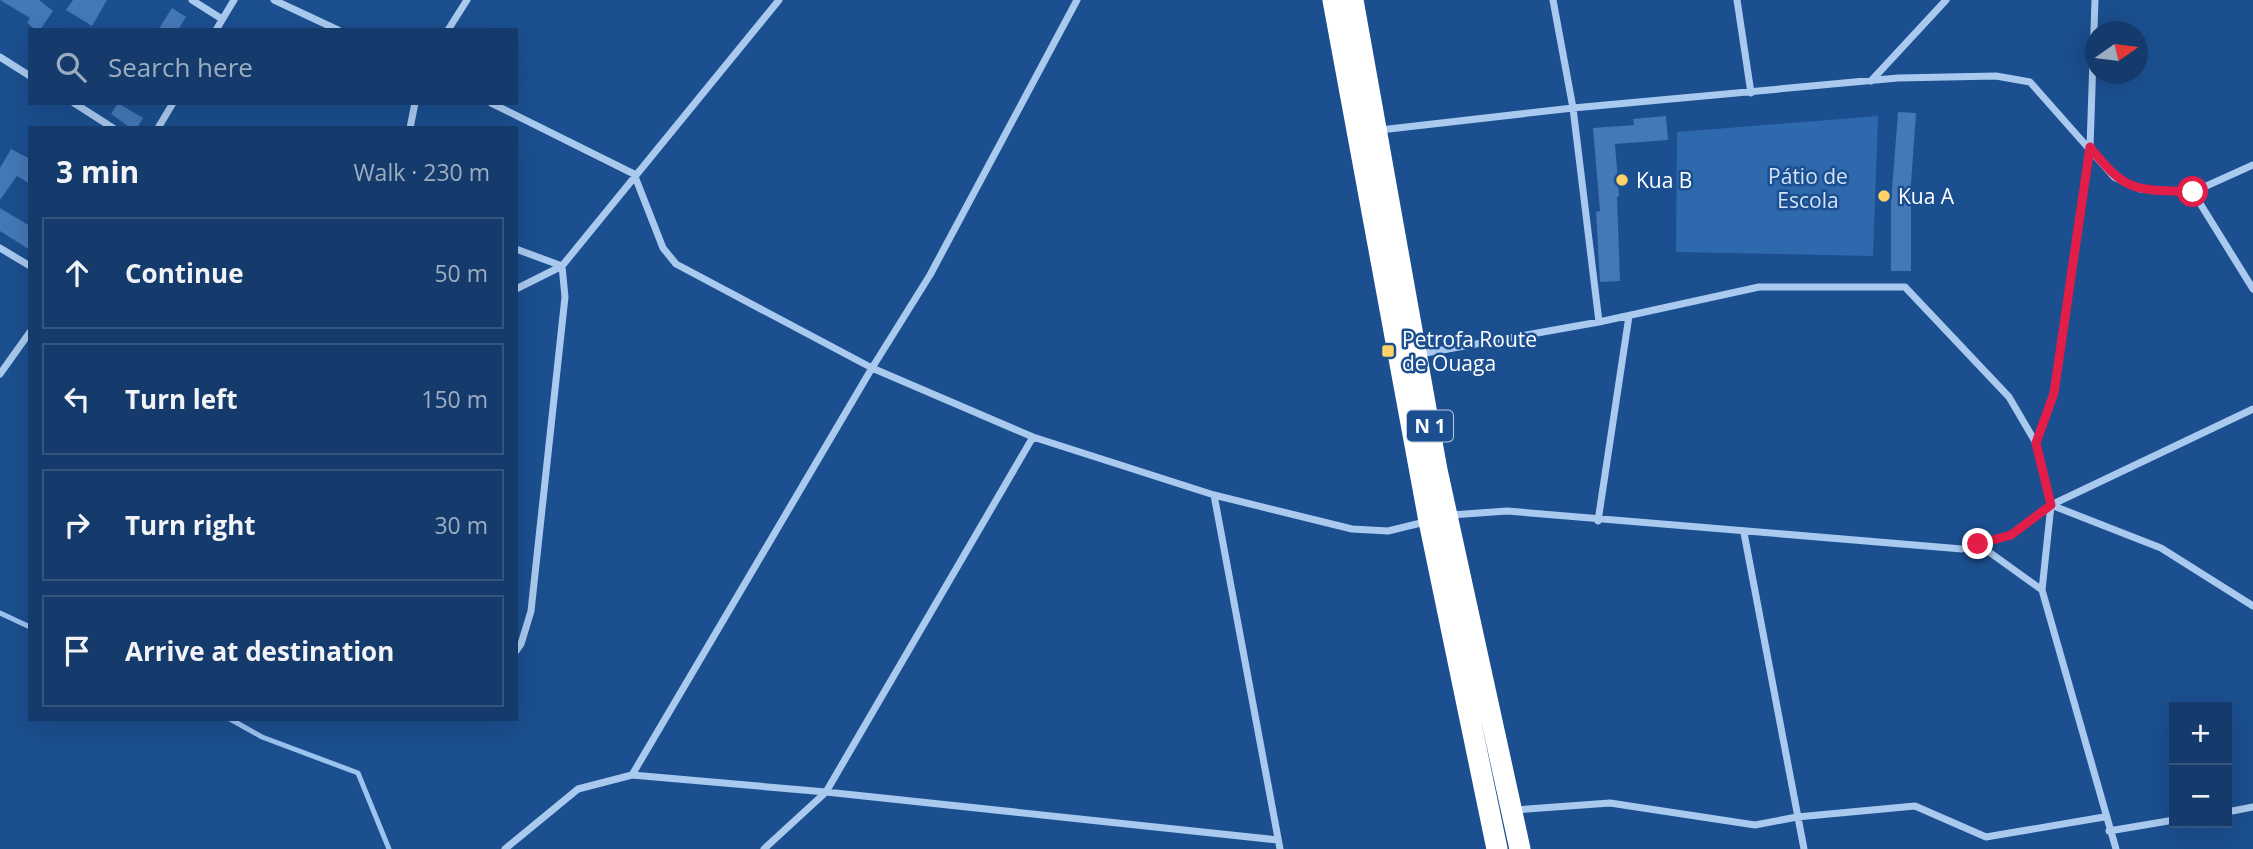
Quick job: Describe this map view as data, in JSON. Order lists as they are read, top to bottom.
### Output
{
  "streets": {
    "highway": ["N 1"]
  },
  "parks": ["Pátio de Escola"],
  "places": {
    "other": ["Kua B", "Kua A"],
    "transit": ["Petrofa Route de Ouaga"]
  },
  "north": "right",
  "page": {
    "search": "Search here",
    "heading": ["3 min", "Walk · 230 m"],
    "list": [
      ["Continue", "50 m"],
      ["Turn left", "150 m"],
      ["Turn right", "30 m"],
      "Arrive at destination"
    ],
    "map_buttons": ["+", "−"]
  }
}
